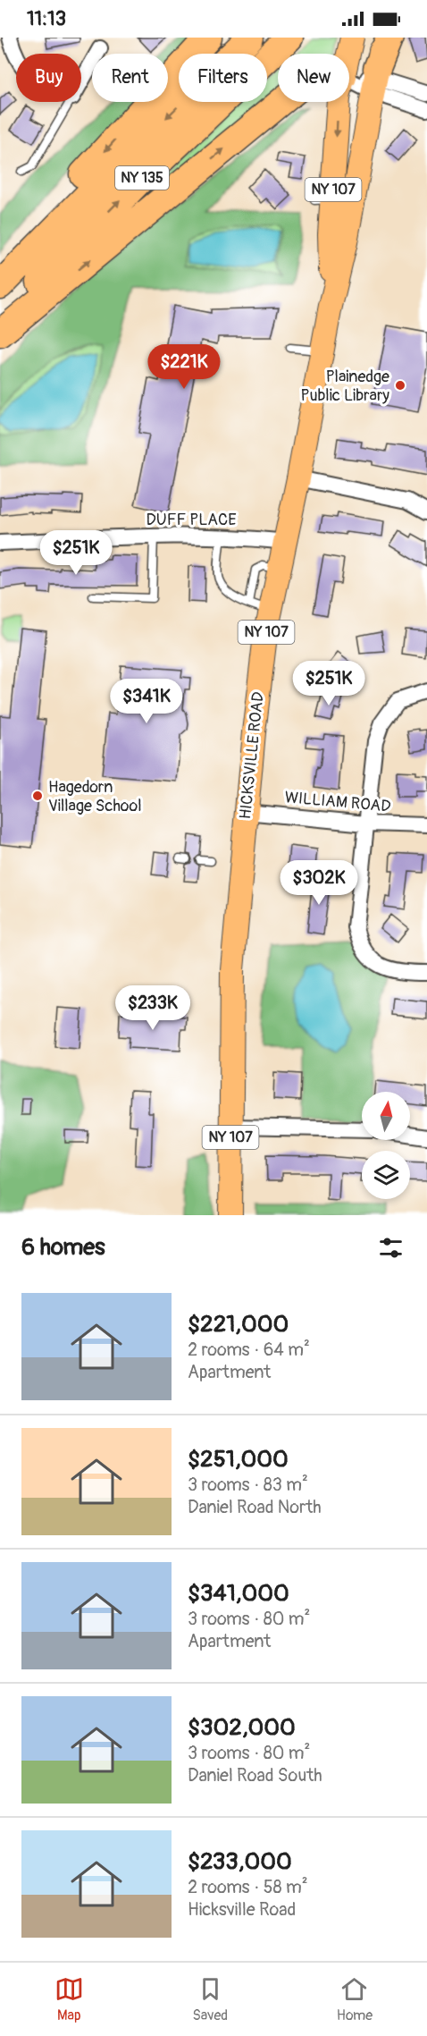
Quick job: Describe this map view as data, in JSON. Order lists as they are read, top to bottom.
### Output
{
  "streets": {
    "highway": ["NY 135"],
    "main road": ["NY 107", "HICKSVILLE ROAD"],
    "street": ["DUFF PLACE", "WILLIAM ROAD"]
  },
  "crossings": [
    ["DUFF PLACE", "HICKSVILLE ROAD"],
    ["HICKSVILLE ROAD", "WILLIAM ROAD"]
  ],
  "places": ["Plainedge Public Library", "Hagedorn Village School"],
  "north": "top",
  "page": {
    "status": "11:13",
    "chip": [
      "Buy",
      "Rent",
      "Filters",
      "New"
    ],
    "price": [
      "$221K",
      "$251K",
      "$251K",
      "$341K",
      "$302K",
      "$233K"
    ],
    "heading": "6 homes",
    "list": [
      {
        "name": "$221,000",
        "note": "2 rooms · 64 m² · Apartment"
      },
      {
        "name": "$251,000",
        "note": "3 rooms · 83 m² · Daniel Road North"
      },
      {
        "name": "$341,000",
        "note": "3 rooms · 80 m² · Apartment"
      },
      {
        "name": "$302,000",
        "note": "3 rooms · 80 m² · Daniel Road South"
      },
      {
        "name": "$233,000",
        "note": "2 rooms · 58 m² · Hicksville Road"
      }
    ],
    "tabs": ["Map", "Saved", "Home"]
  }
}
